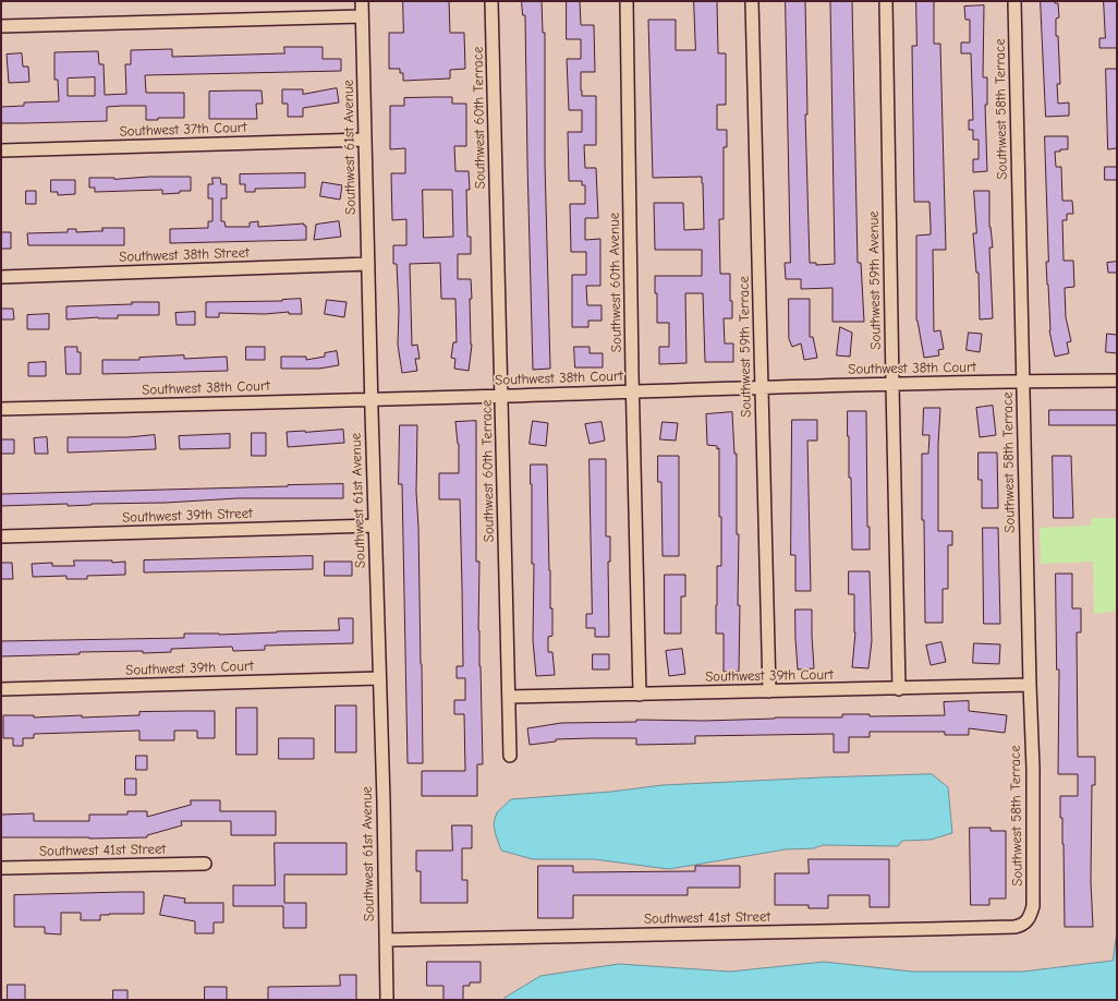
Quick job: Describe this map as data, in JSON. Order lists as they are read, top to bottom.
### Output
{
  "streets": {
    "street": [
      "Southwest 58th Terrace",
      "Southwest 60th Terrace",
      "Southwest 37th Court",
      "Southwest 61st Avenue",
      "Southwest 38th Street",
      "Southwest 59th Avenue",
      "Southwest 60th Avenue",
      "Southwest 59th Terrace",
      "Southwest 38th Court",
      "Southwest 39th Street",
      "Southwest 39th Court",
      "Southwest 41st Street"
    ]
  },
  "crossings": [
    ["Southwest 58th Terrace", "Southwest 38th Court"],
    ["Southwest 58th Terrace", "Southwest 39th Court"],
    ["Southwest 58th Terrace", "Southwest 41st Street"],
    ["Southwest 60th Terrace", "Southwest 38th Court"],
    ["Southwest 60th Terrace", "Southwest 39th Court"],
    ["Southwest 37th Court", "Southwest 61st Avenue"],
    ["Southwest 61st Avenue", "Southwest 38th Street"],
    ["Southwest 61st Avenue", "Southwest 38th Court"],
    ["Southwest 61st Avenue", "Southwest 39th Street"],
    ["Southwest 61st Avenue", "Southwest 39th Court"],
    ["Southwest 61st Avenue", "Southwest 41st Street"],
    ["Southwest 59th Avenue", "Southwest 38th Court"],
    ["Southwest 59th Avenue", "Southwest 39th Court"],
    ["Southwest 60th Avenue", "Southwest 38th Court"],
    ["Southwest 60th Avenue", "Southwest 39th Court"],
    ["Southwest 59th Terrace", "Southwest 38th Court"],
    ["Southwest 59th Terrace", "Southwest 39th Court"]
  ]
}
